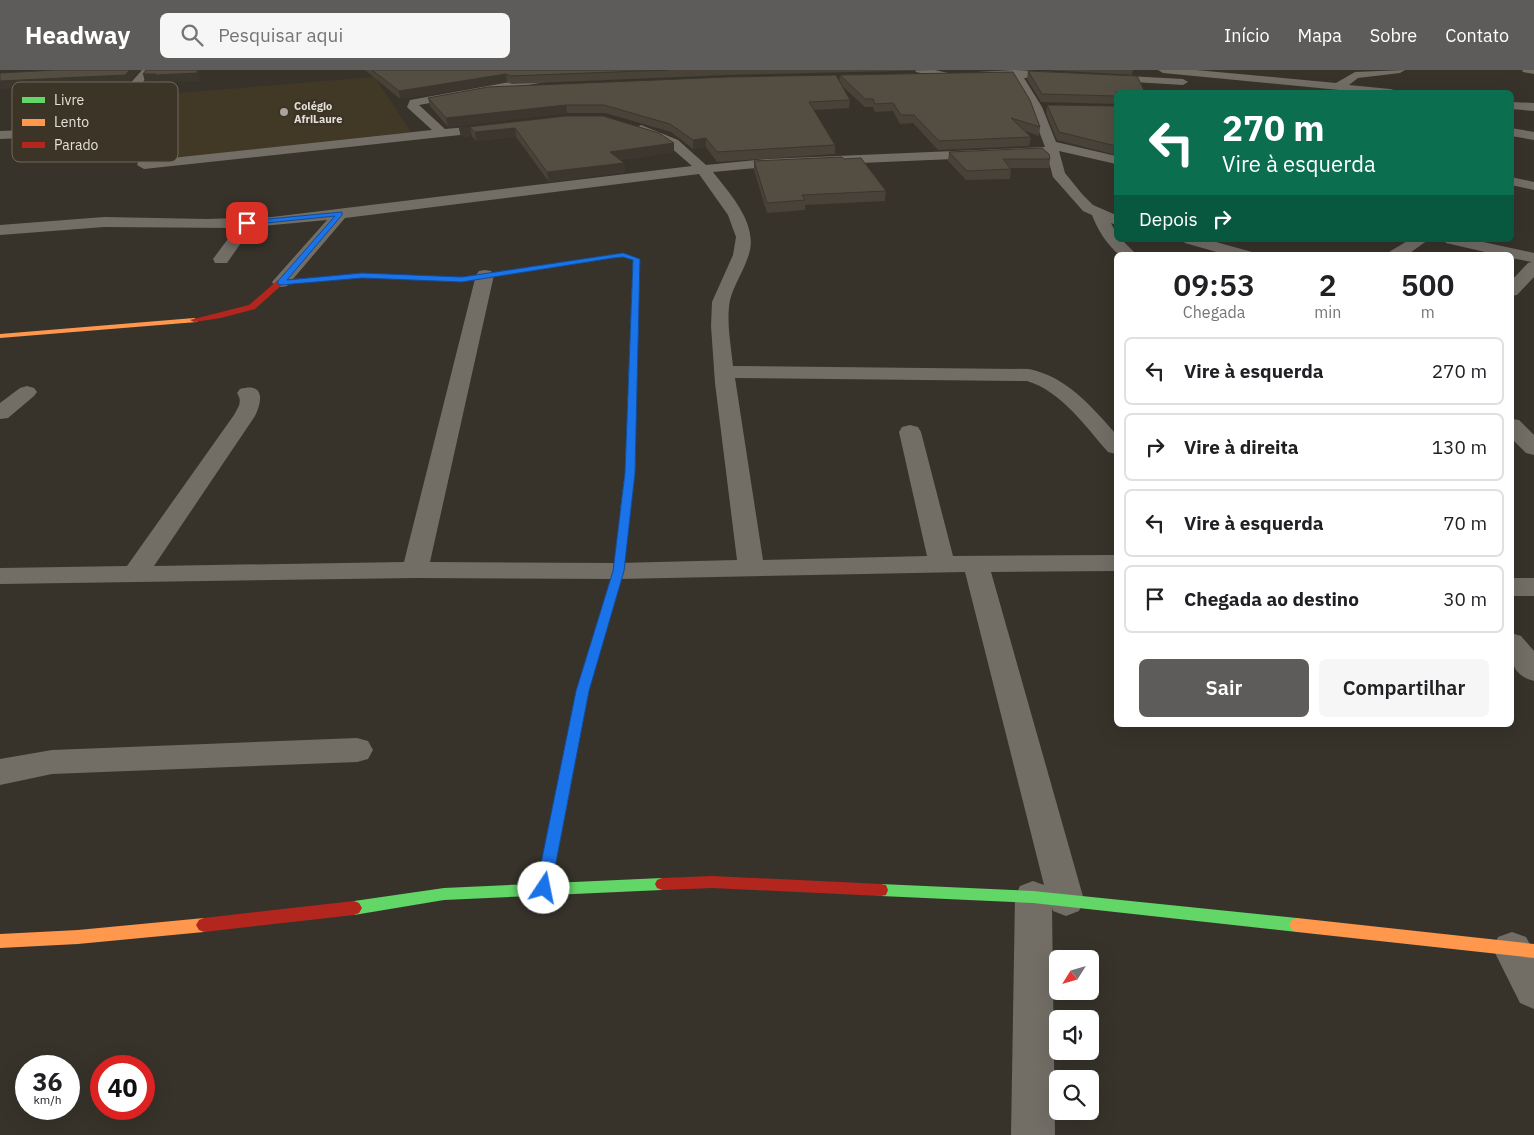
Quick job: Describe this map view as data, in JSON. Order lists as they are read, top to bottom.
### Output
{
  "places": ["Colégio AfriLaure"],
  "legend": ["Livre", "Lento", "Parado"],
  "north": "bottom left",
  "page": {
    "header": "Headway",
    "search": "Pesquisar aqui",
    "nav": [
      "Início",
      "Mapa",
      "Sobre",
      "Contato"
    ],
    "turn": ["270 m", "Vire à esquerda"],
    "then": "Depois",
    "eta": [
      "09:53",
      "Chegada",
      "2",
      "min",
      "500",
      "m"
    ],
    "list": [
      {
        "name": "Vire à esquerda",
        "value": "270 m"
      },
      {
        "name": "Vire à direita",
        "value": "130 m"
      },
      {
        "name": "Vire à esquerda",
        "value": "70 m"
      },
      {
        "name": "Chegada ao destino",
        "value": "30 m"
      }
    ],
    "buttons": ["Sair", "Compartilhar"],
    "speed": "36 km/h",
    "limit": "40"
  }
}
